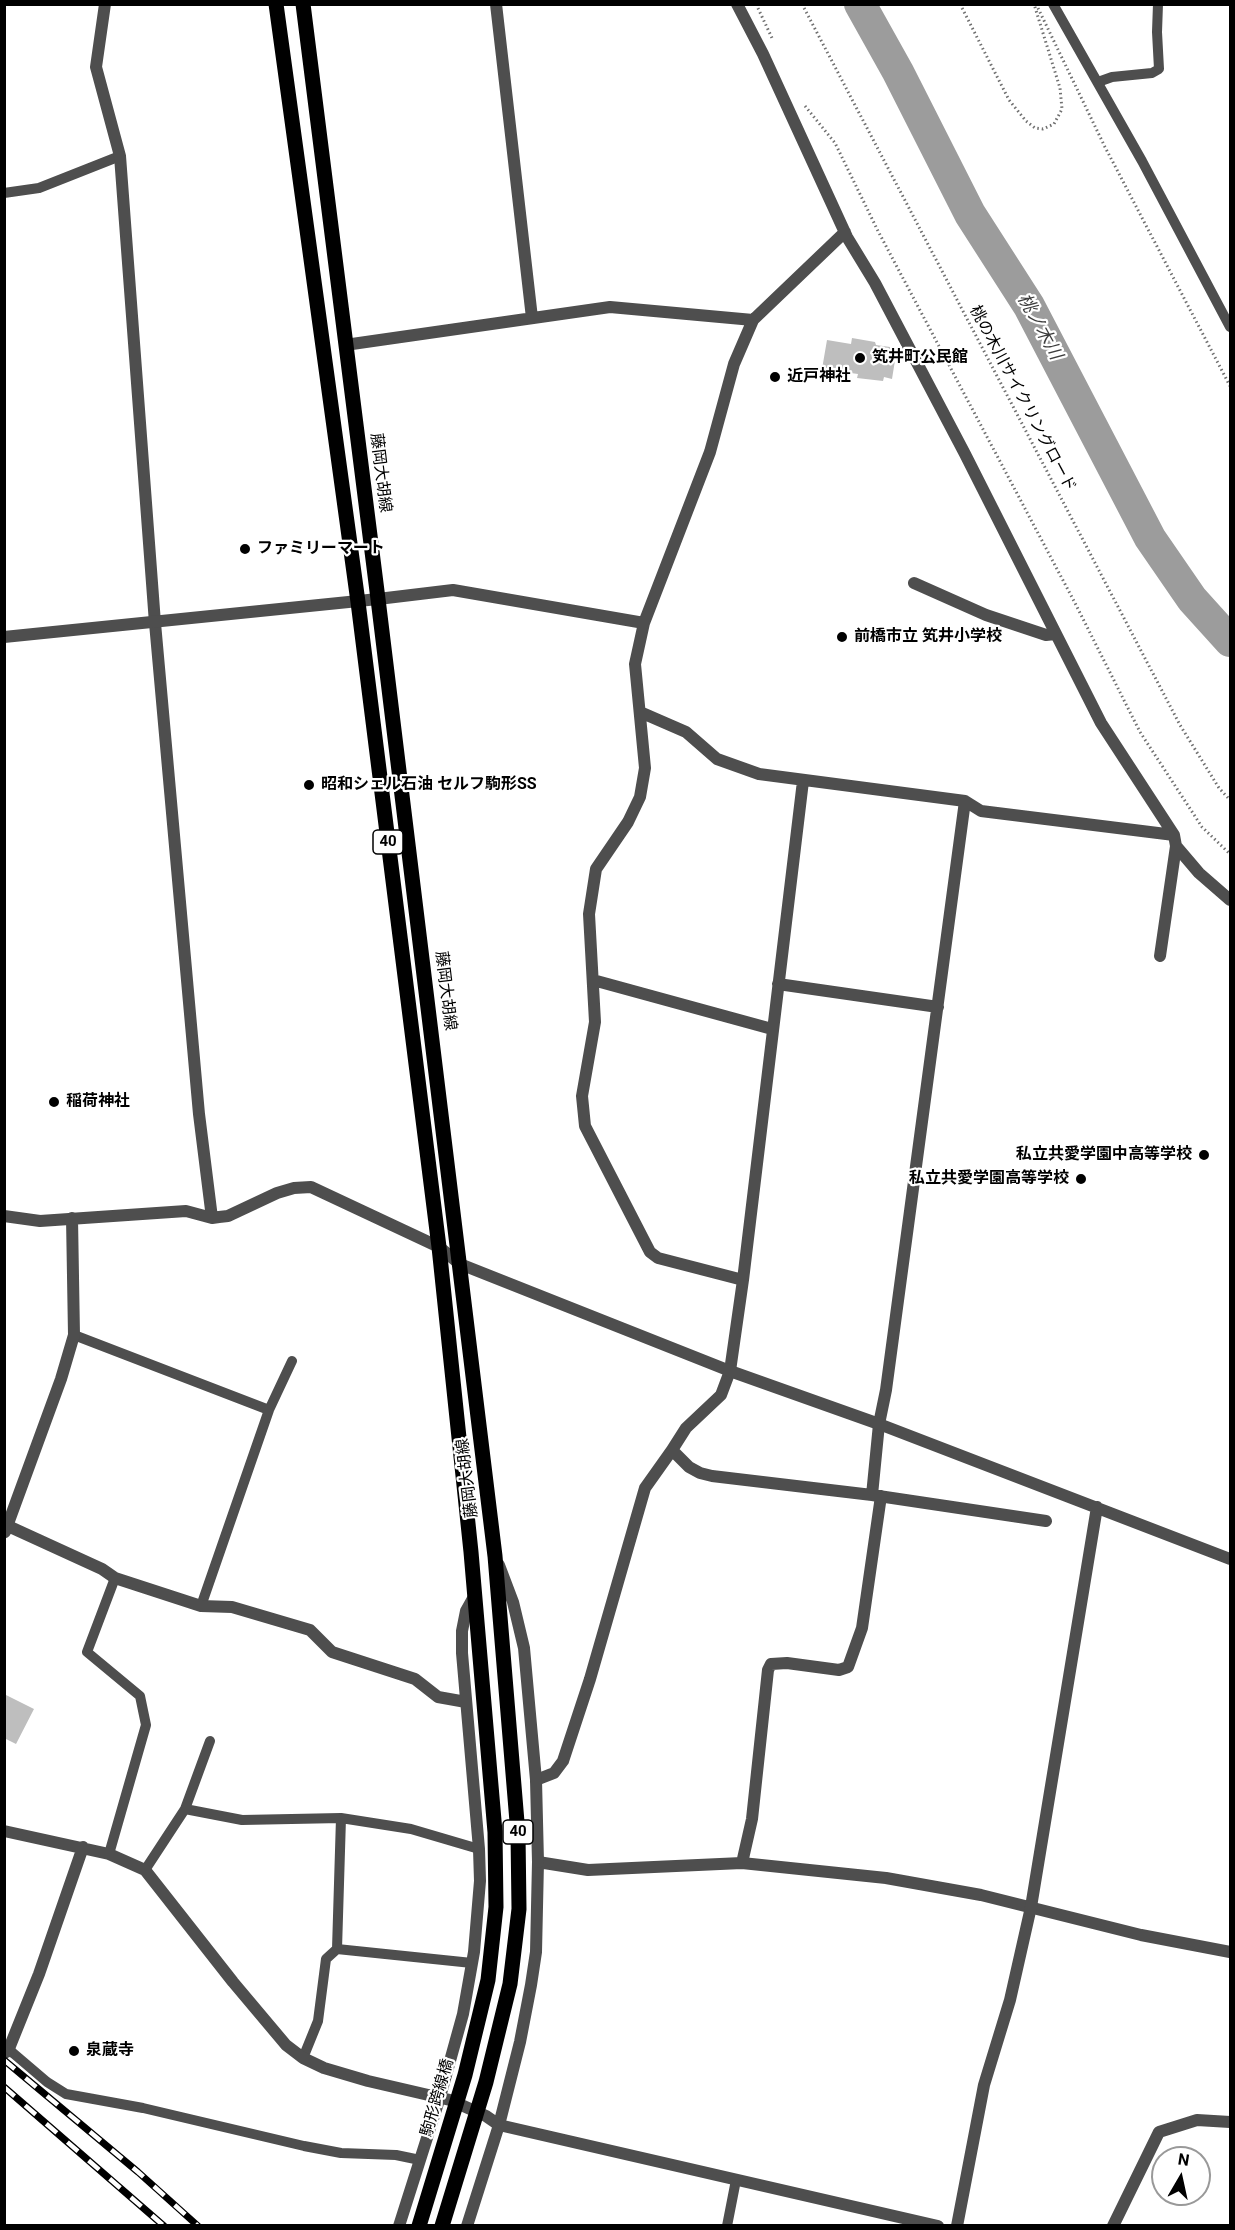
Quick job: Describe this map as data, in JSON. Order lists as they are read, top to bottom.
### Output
{
  "streets": {
    "main road": ["藤岡大胡線", "40", "駒形跨線橋"],
    "path": ["桃の木川サイクリングロード"]
  },
  "crossings": [
    ["藤岡大胡線", "駒形跨線橋"]
  ],
  "water": ["桃ノ木川"],
  "places": [
    "笂井町公民館",
    "近戸神社",
    "ファミリーマート",
    "前橋市立 笂井小学校",
    "昭和シェル石油 セルフ駒形SS",
    "稲荷神社",
    "私立共愛学園中高等学校",
    "私立共愛学園高等学校",
    "泉蔵寺"
  ],
  "north": "top"
}
